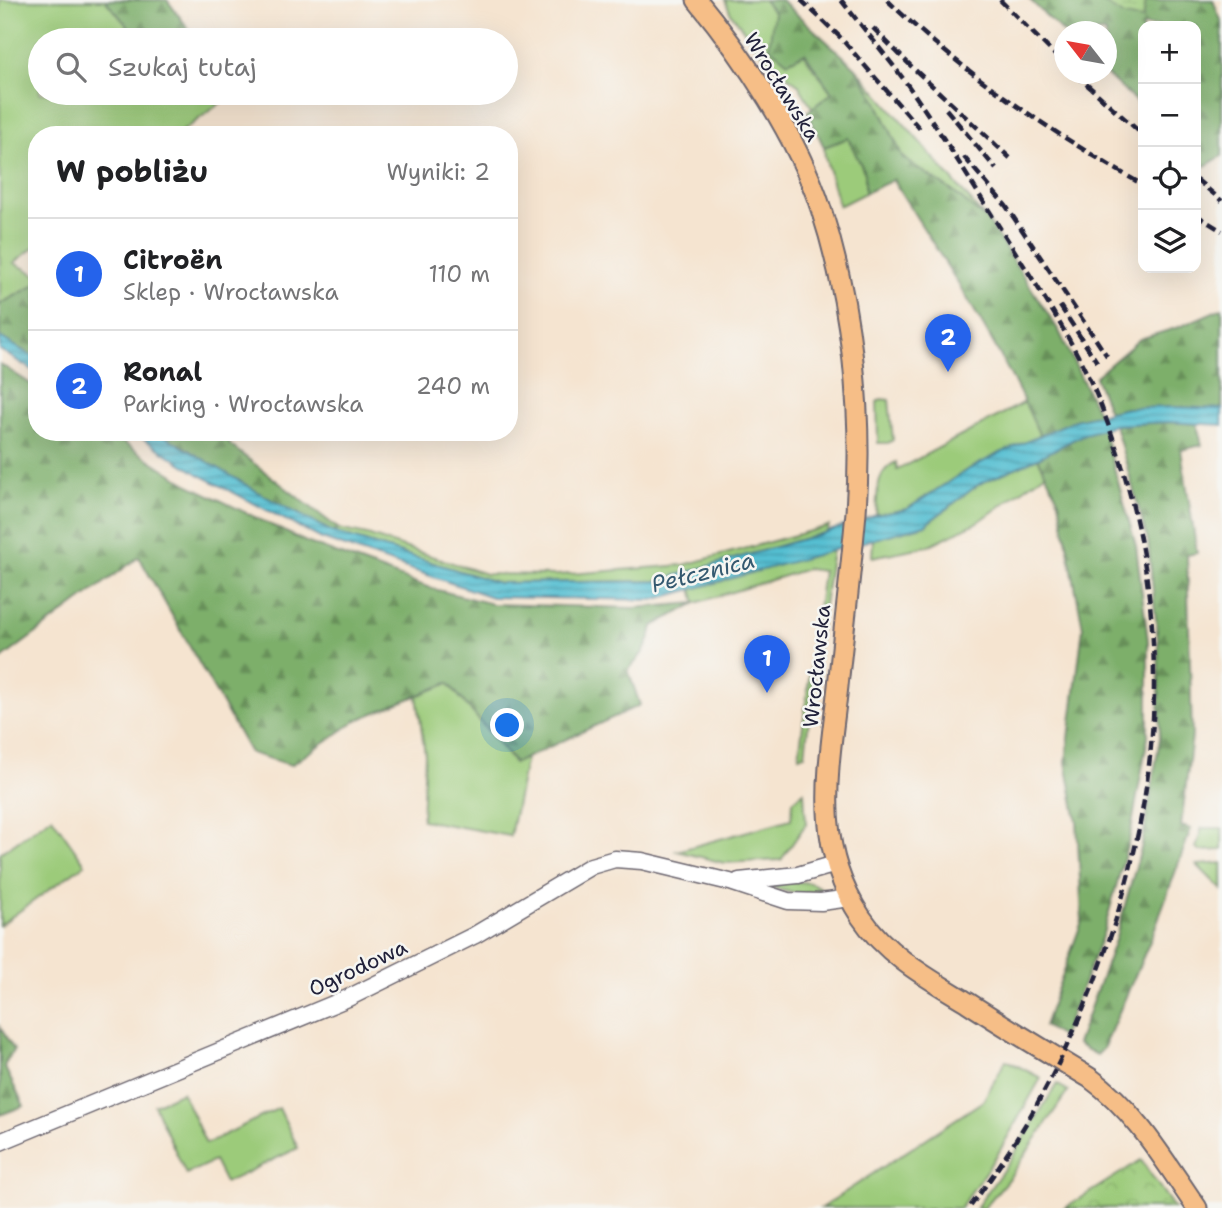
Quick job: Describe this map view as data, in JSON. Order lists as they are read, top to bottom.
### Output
{
  "streets": {
    "main road": ["Wrocławska"],
    "street": ["Ogrodowa"]
  },
  "crossings": [
    ["Wrocławska", "Ogrodowa"]
  ],
  "water": ["Pełcznica"],
  "north": "top left",
  "page": {
    "map_buttons": ["+", "−"],
    "search": "Szukaj tutaj",
    "heading": ["W pobliżu", "Wyniki: 2"],
    "list": [
      {
        "mark": "1",
        "name": "Citroën",
        "note": "Sklep · Wrocławska",
        "value": "110 m"
      },
      {
        "mark": "2",
        "name": "Ronal",
        "note": "Parking · Wrocławska",
        "value": "240 m"
      }
    ],
    "pins": ["2", "1"]
  }
}
